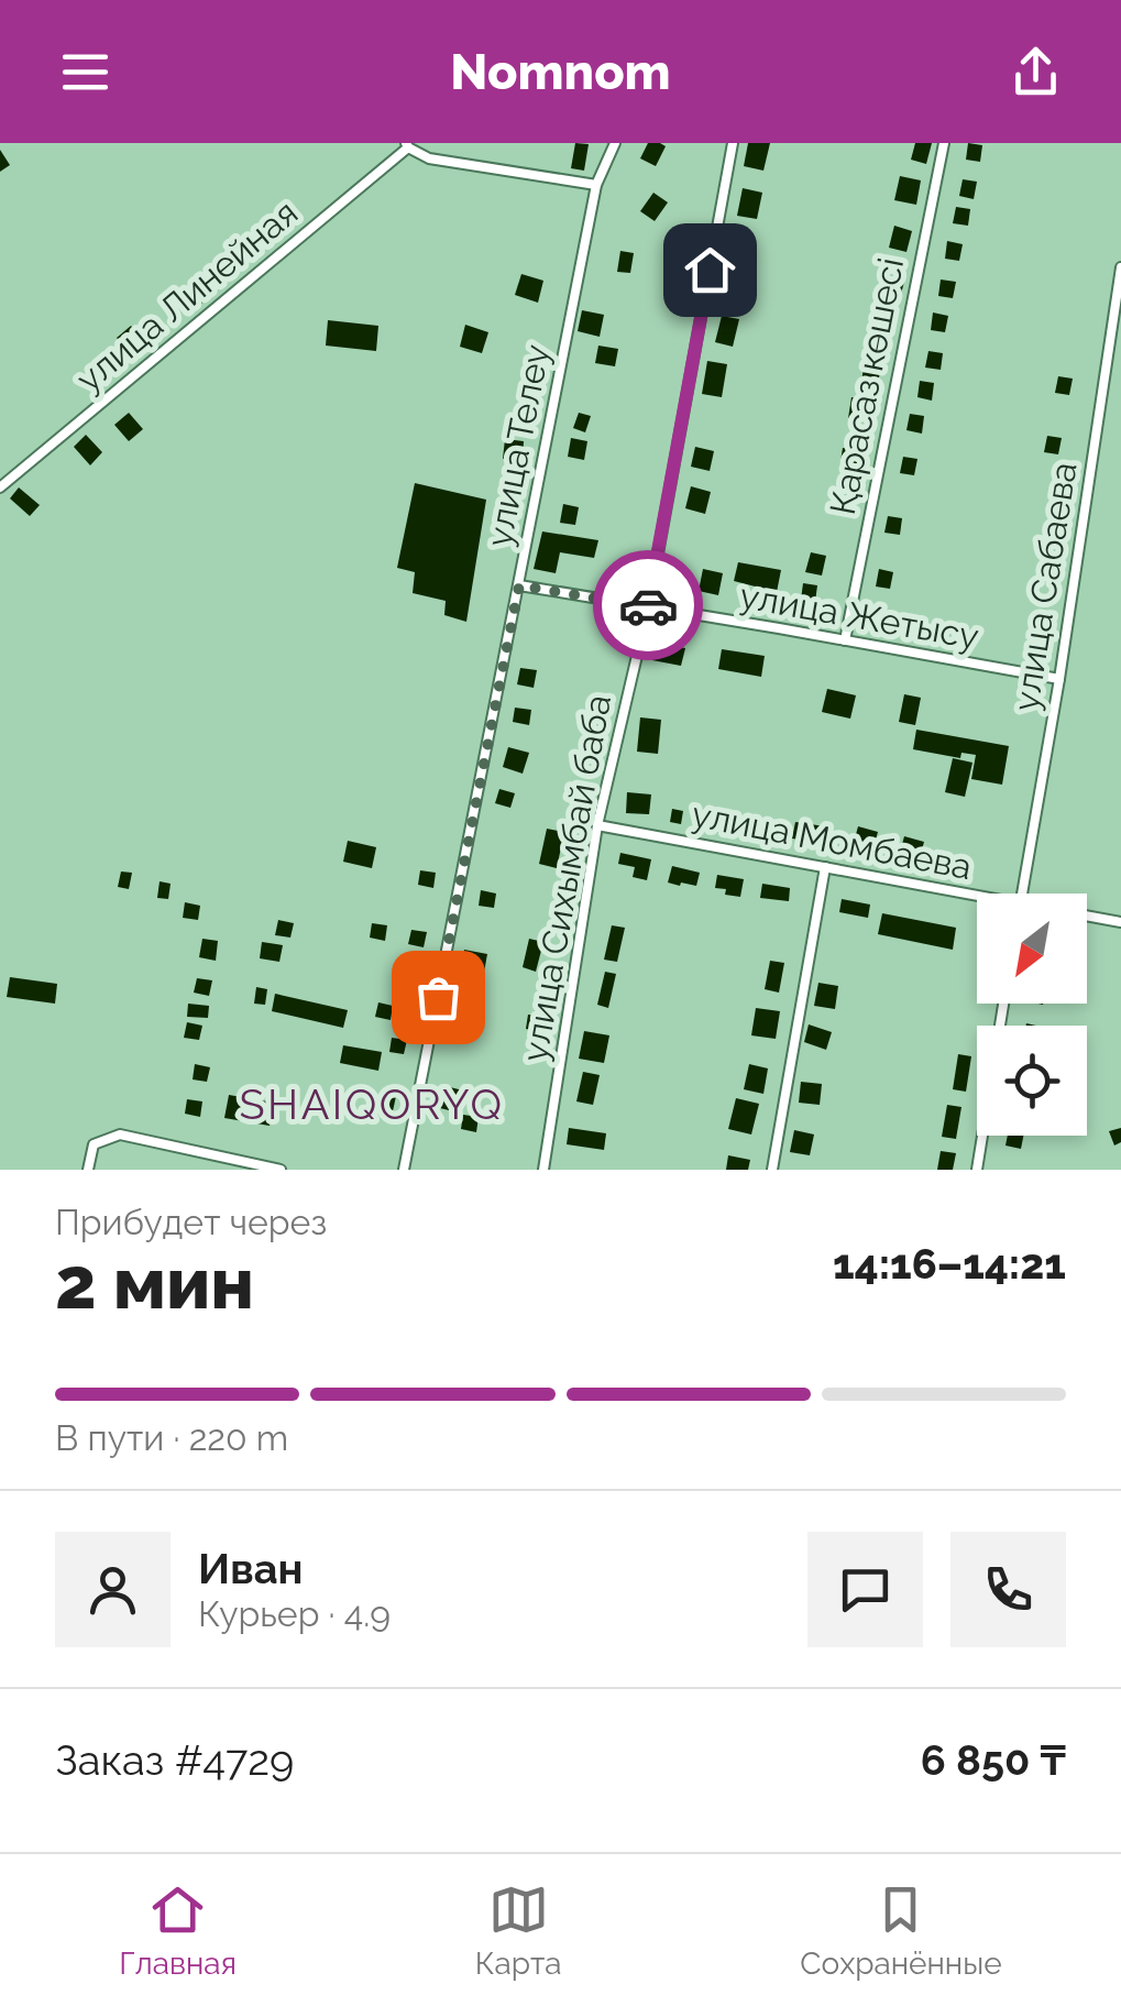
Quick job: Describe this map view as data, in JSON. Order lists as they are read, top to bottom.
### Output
{
  "streets": {
    "street": [
      "улица Линейная",
      "Қарасаз көшесі",
      "улица Телеу",
      "улица Сабаева",
      "улица Жетысу",
      "улица Момбаева",
      "улица Сихымбай баба"
    ]
  },
  "crossings": [
    ["Қарасаз көшесі", "улица Жетысу"],
    ["улица Телеу", "улица Жетысу"],
    ["улица Сабаева", "улица Жетысу"],
    ["улица Жетысу", "улица Сихымбай баба"],
    ["улица Момбаева", "улица Сихымбай баба"]
  ],
  "districts": ["SHAIQORYQ"],
  "north": "bottom left",
  "page": {
    "header": "Nomnom",
    "heading": ["2 мин", "Прибудет через", "14:16–14:21"],
    "panel": [
      "Иван",
      "Курьер · 4.9",
      "Заказ #4729",
      "6 850 ₸"
    ],
    "bar": "В пути · 220 m",
    "tabs": ["Главная", "Карта", "Сохранённые"]
  }
}
